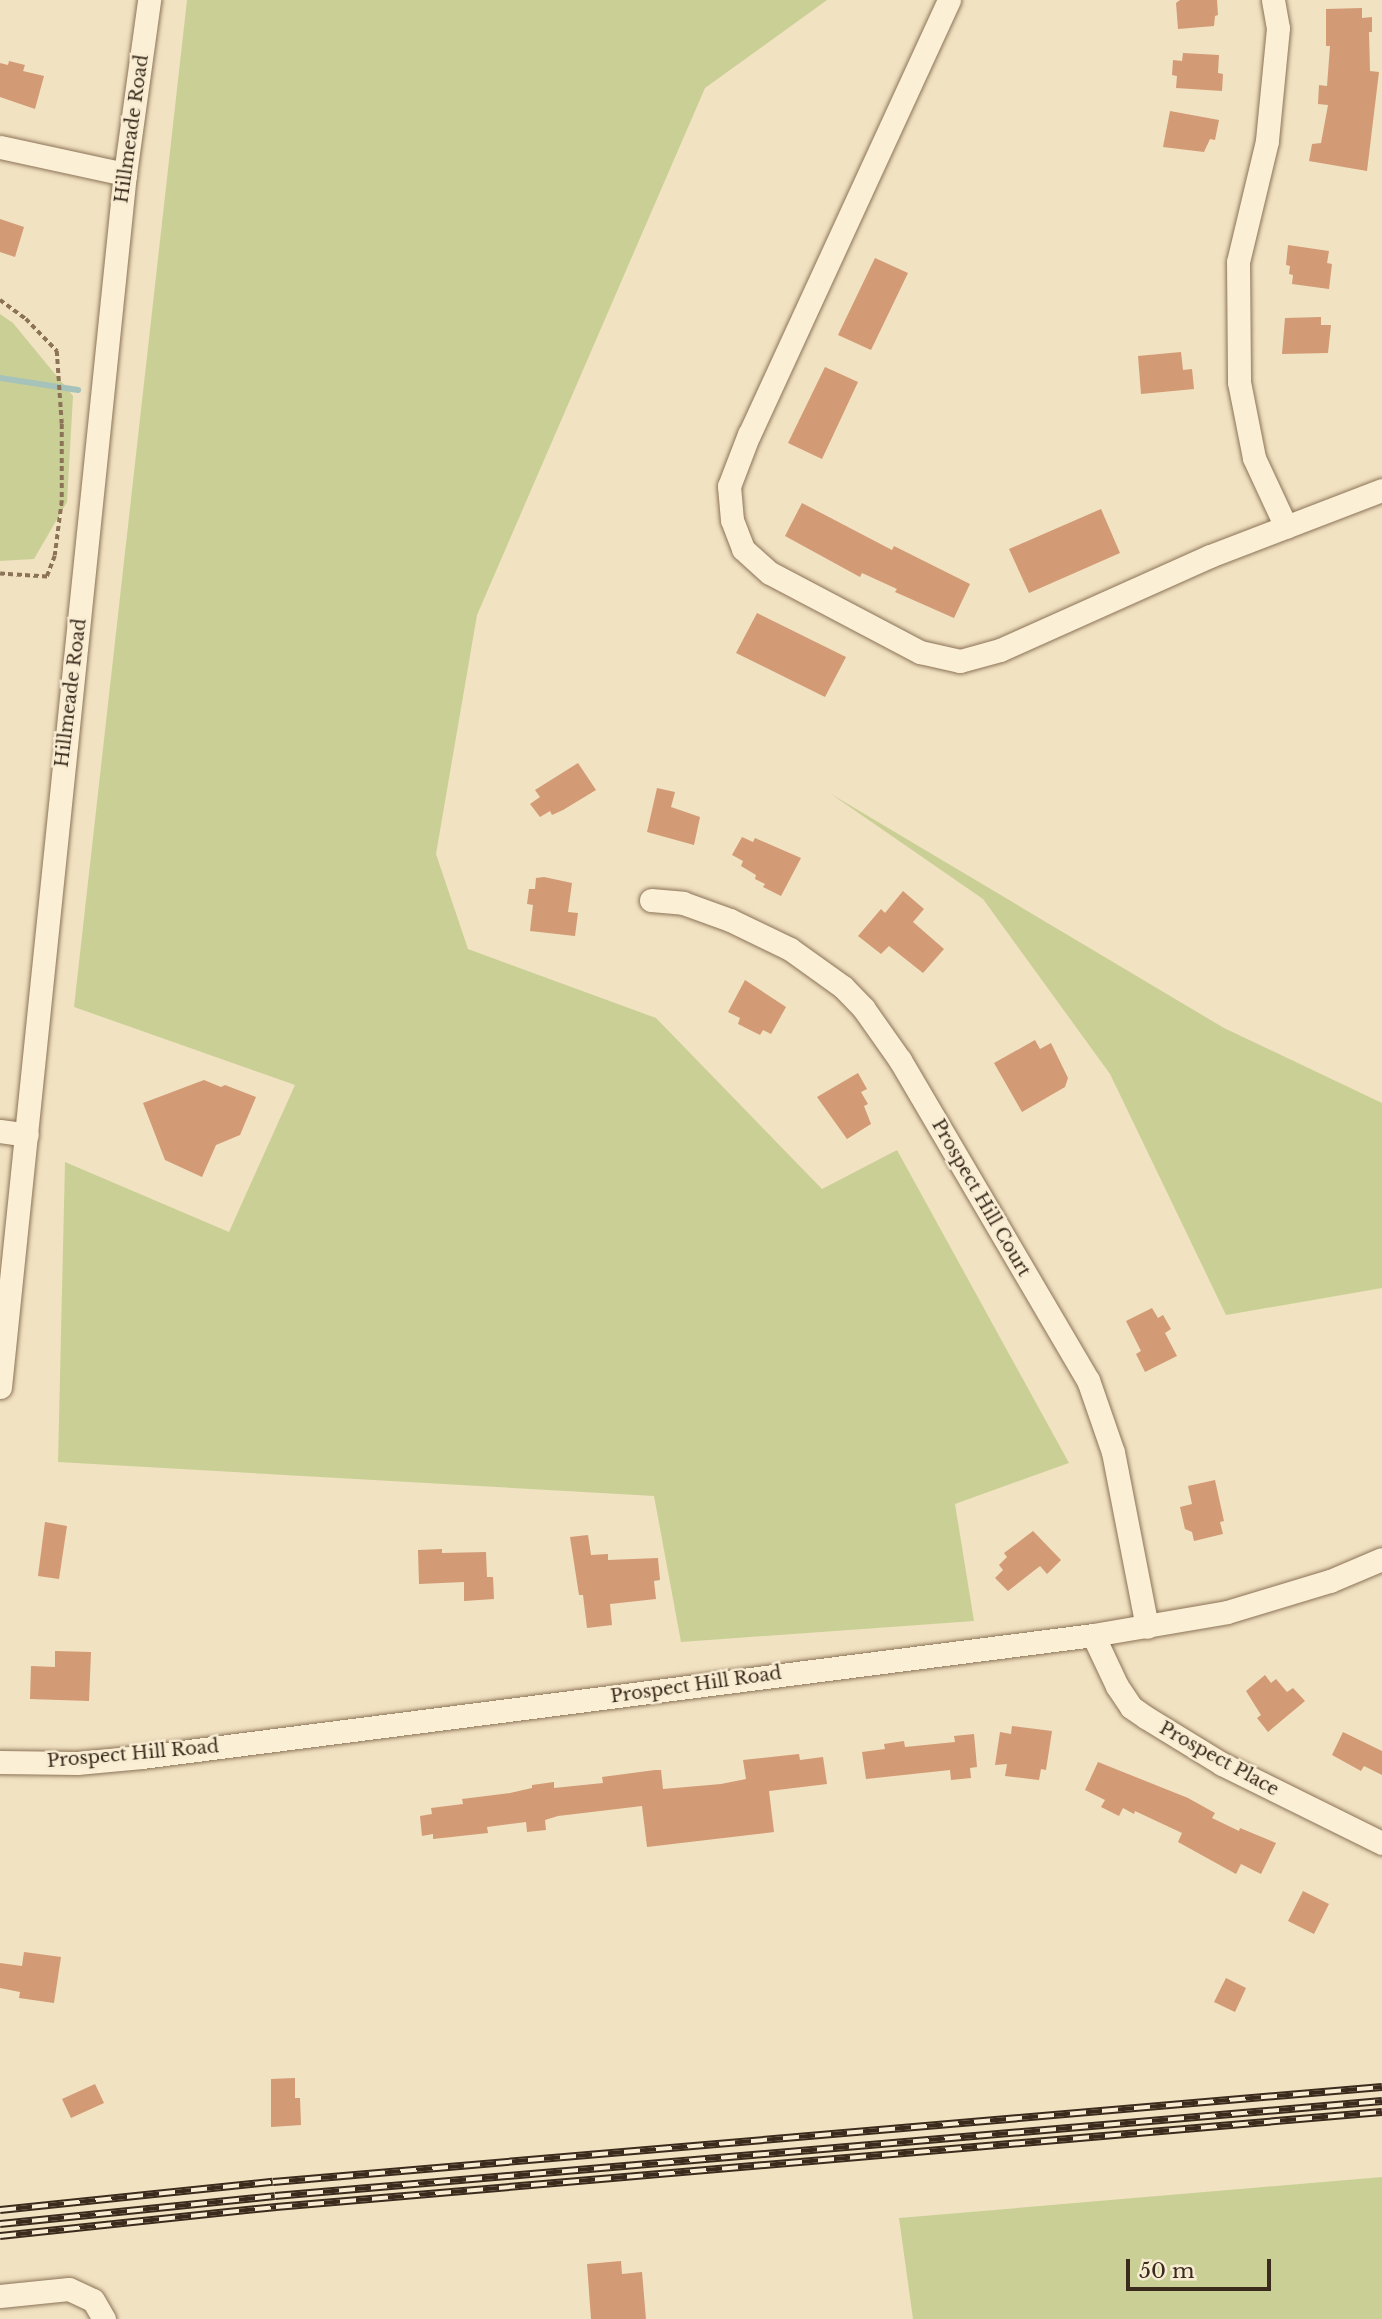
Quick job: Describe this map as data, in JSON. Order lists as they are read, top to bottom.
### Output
{
  "streets": {
    "street": [
      "Hillmeade Road",
      "Prospect Hill Court",
      "Prospect Hill Road",
      "Prospect Place"
    ]
  },
  "crossings": [
    ["Prospect Hill Court", "Prospect Hill Road"],
    ["Prospect Hill Road", "Prospect Place"]
  ],
  "scale_bar": "50 m"
}
